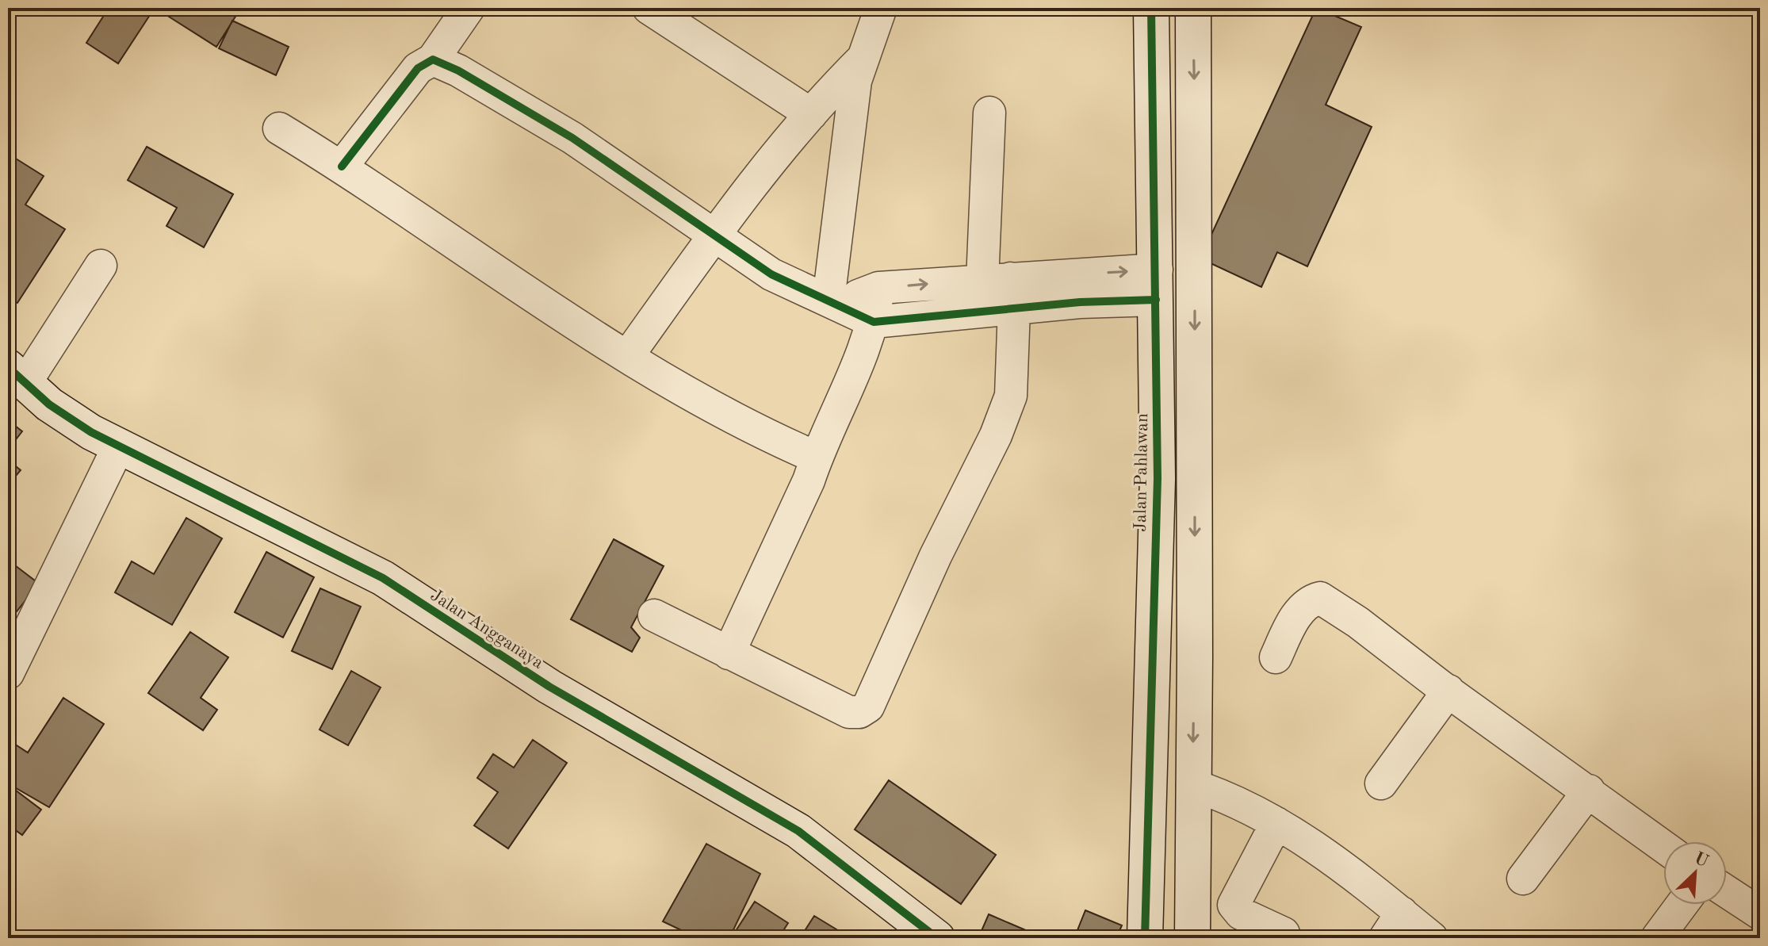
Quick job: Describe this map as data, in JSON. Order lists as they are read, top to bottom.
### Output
{
  "streets": {
    "street": ["Jalan Pahlawan", "Jalan Angganaya"]
  },
  "north": "top right"
}
